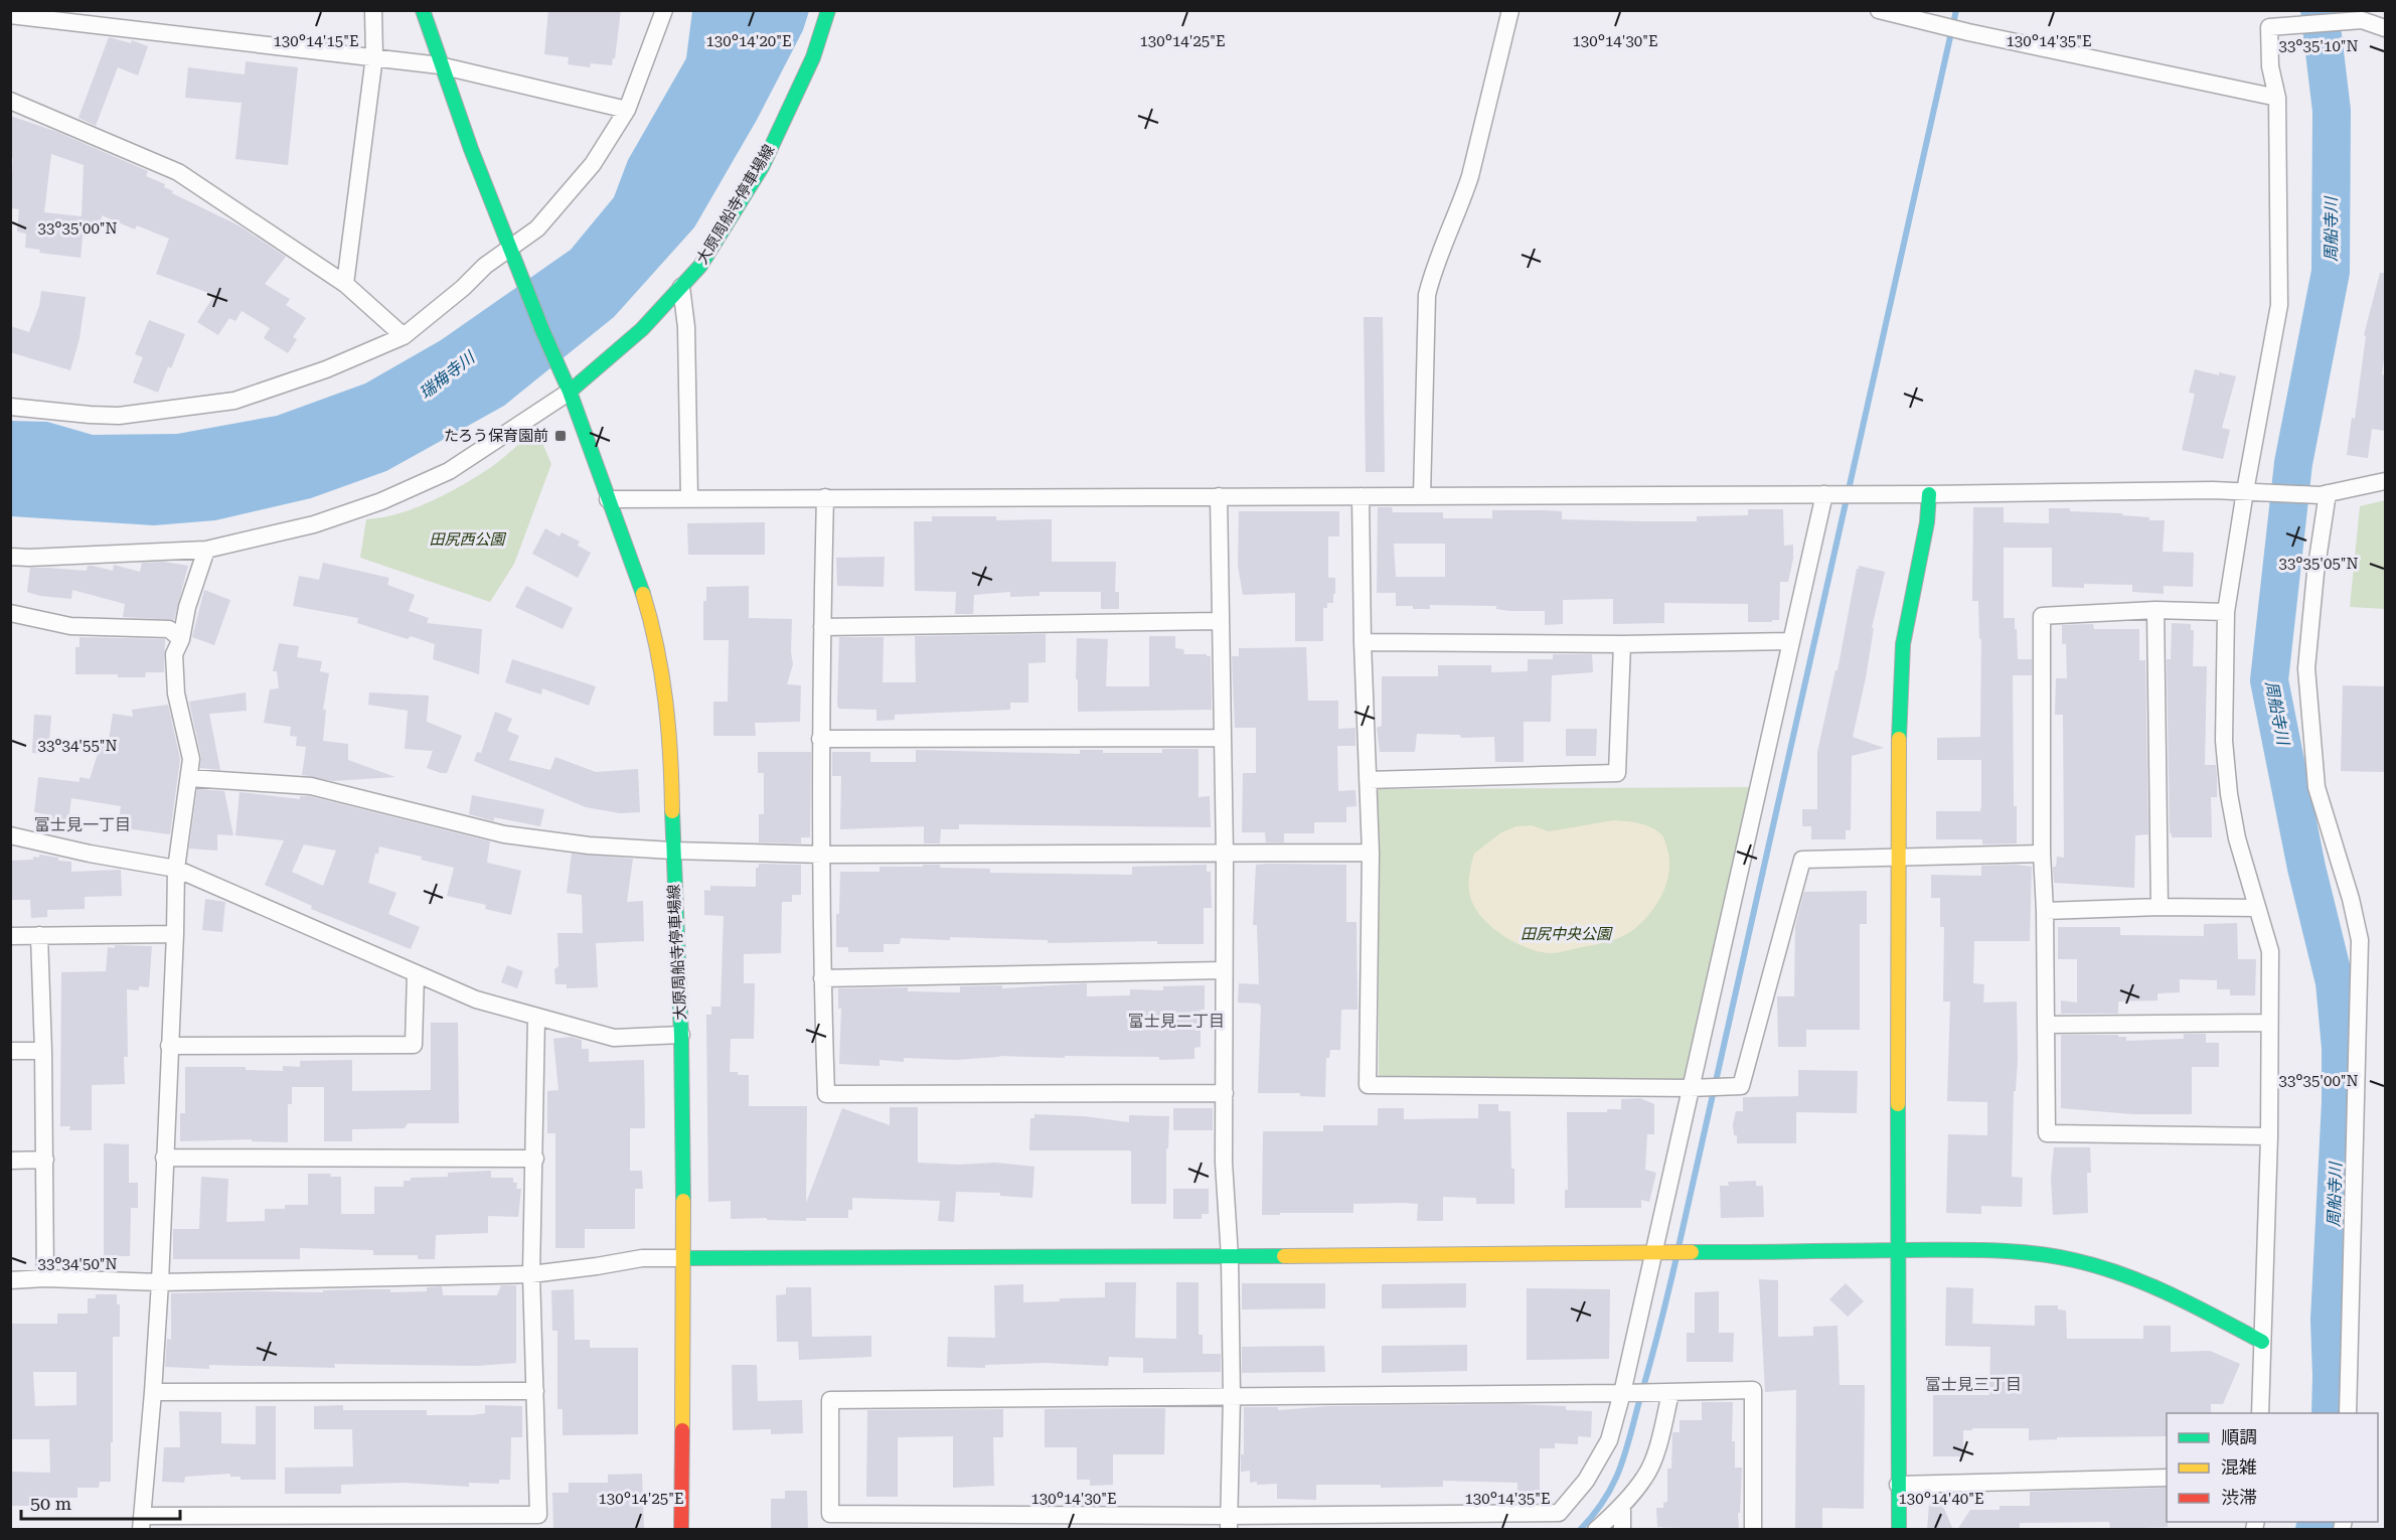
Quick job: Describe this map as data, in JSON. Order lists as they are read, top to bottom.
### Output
{
  "streets": {
    "street": ["大原周船寺停車場線"]
  },
  "districts": ["富士見一丁目", "富士見二丁目", "富士見三丁目"],
  "water": ["周船寺川", "瑞梅寺川"],
  "parks": ["田尻西公園", "田尻中央公園"],
  "places": {
    "transit": ["たろう保育園前"]
  },
  "legend": ["順調", "混雑", "渋滞"],
  "scale_bar": "50 m",
  "coordinates": [
    "130°14'15\"E",
    "130°14'20\"E",
    "130°14'25\"E",
    "130°14'30\"E",
    "130°14'35\"E",
    "33°35'10\"N",
    "33°35'00\"N",
    "33°35'05\"N",
    "33°34'55\"N",
    "33°34'50\"N",
    "130°14'40\"E"
  ]
}
